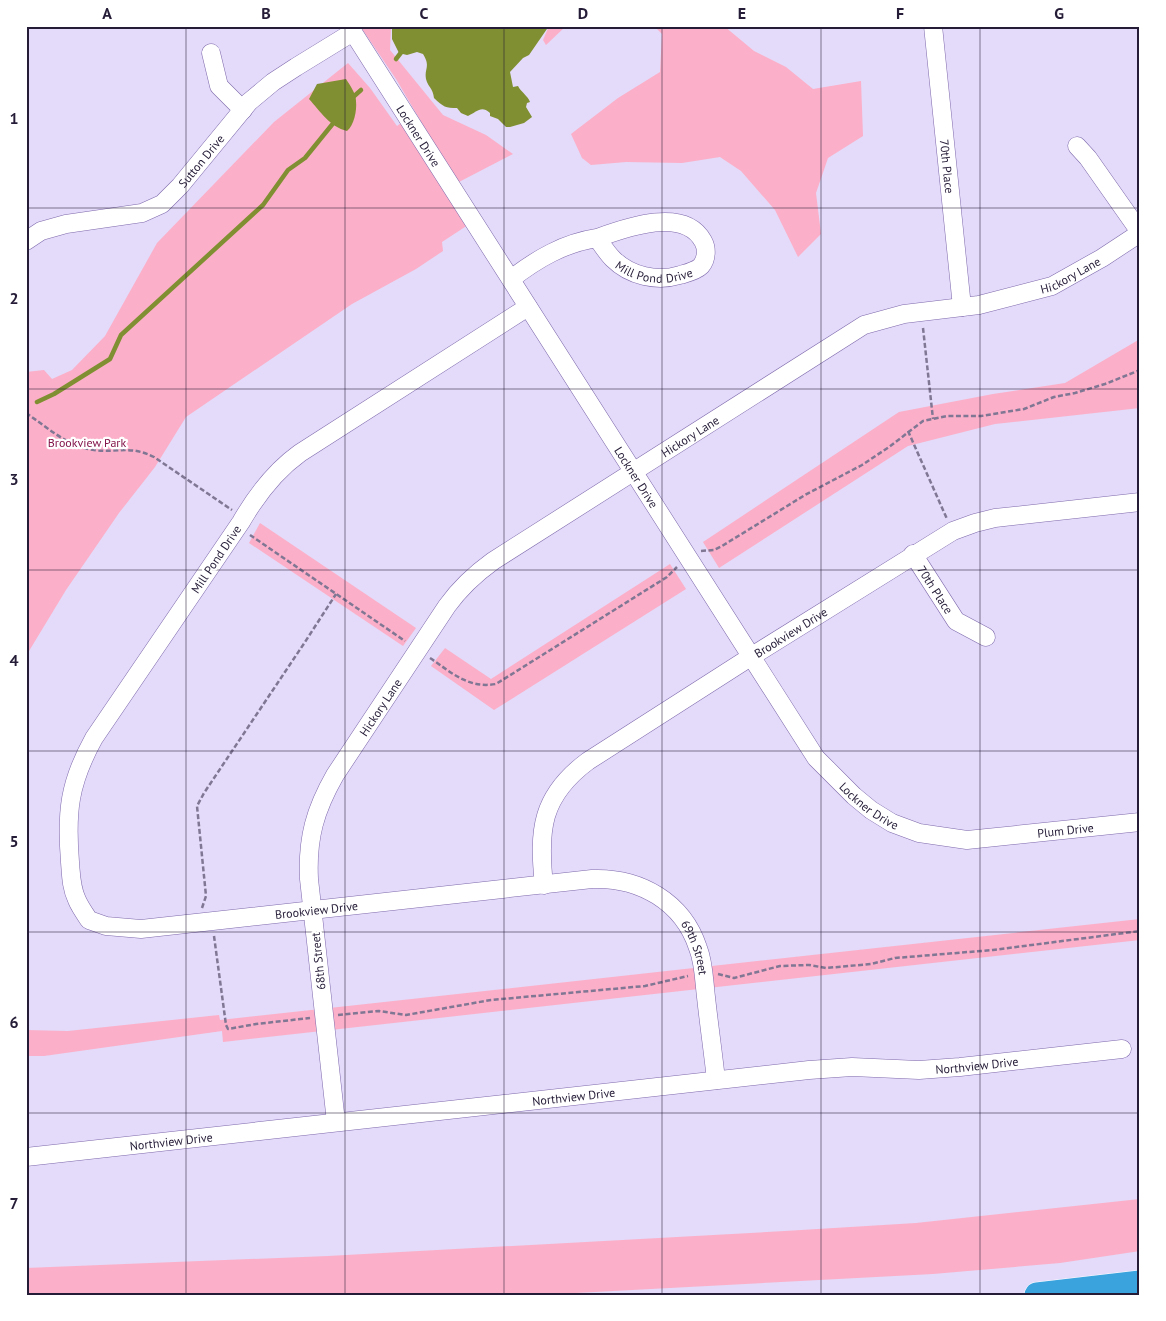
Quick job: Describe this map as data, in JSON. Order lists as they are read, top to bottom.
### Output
{
  "streets": {
    "street": [
      "Lockner Drive",
      "Sutton Drive",
      "70th Place",
      "Mill Pond Drive",
      "Hickory Lane",
      "Brookview Drive",
      "Plum Drive",
      "69th Street",
      "68th Street",
      "Northview Drive"
    ]
  },
  "crossings": [
    ["Lockner Drive", "Sutton Drive"],
    ["Lockner Drive", "Mill Pond Drive"],
    ["Lockner Drive", "Hickory Lane"],
    ["Lockner Drive", "Brookview Drive"],
    ["Lockner Drive", "Plum Drive"],
    ["70th Place", "Hickory Lane"],
    ["70th Place", "Brookview Drive"],
    ["Mill Pond Drive", "Brookview Drive"],
    ["Hickory Lane", "68th Street"],
    ["Brookview Drive", "69th Street"],
    ["Brookview Drive", "68th Street"],
    ["69th Street", "Northview Drive"],
    ["68th Street", "Northview Drive"]
  ],
  "parks": ["Brookview Park"],
  "grid": {
    "columns": [
      "A",
      "B",
      "C",
      "D",
      "E",
      "F",
      "G"
    ],
    "rows": [
      "1",
      "2",
      "3",
      "4",
      "5",
      "6",
      "7"
    ]
  }
}
